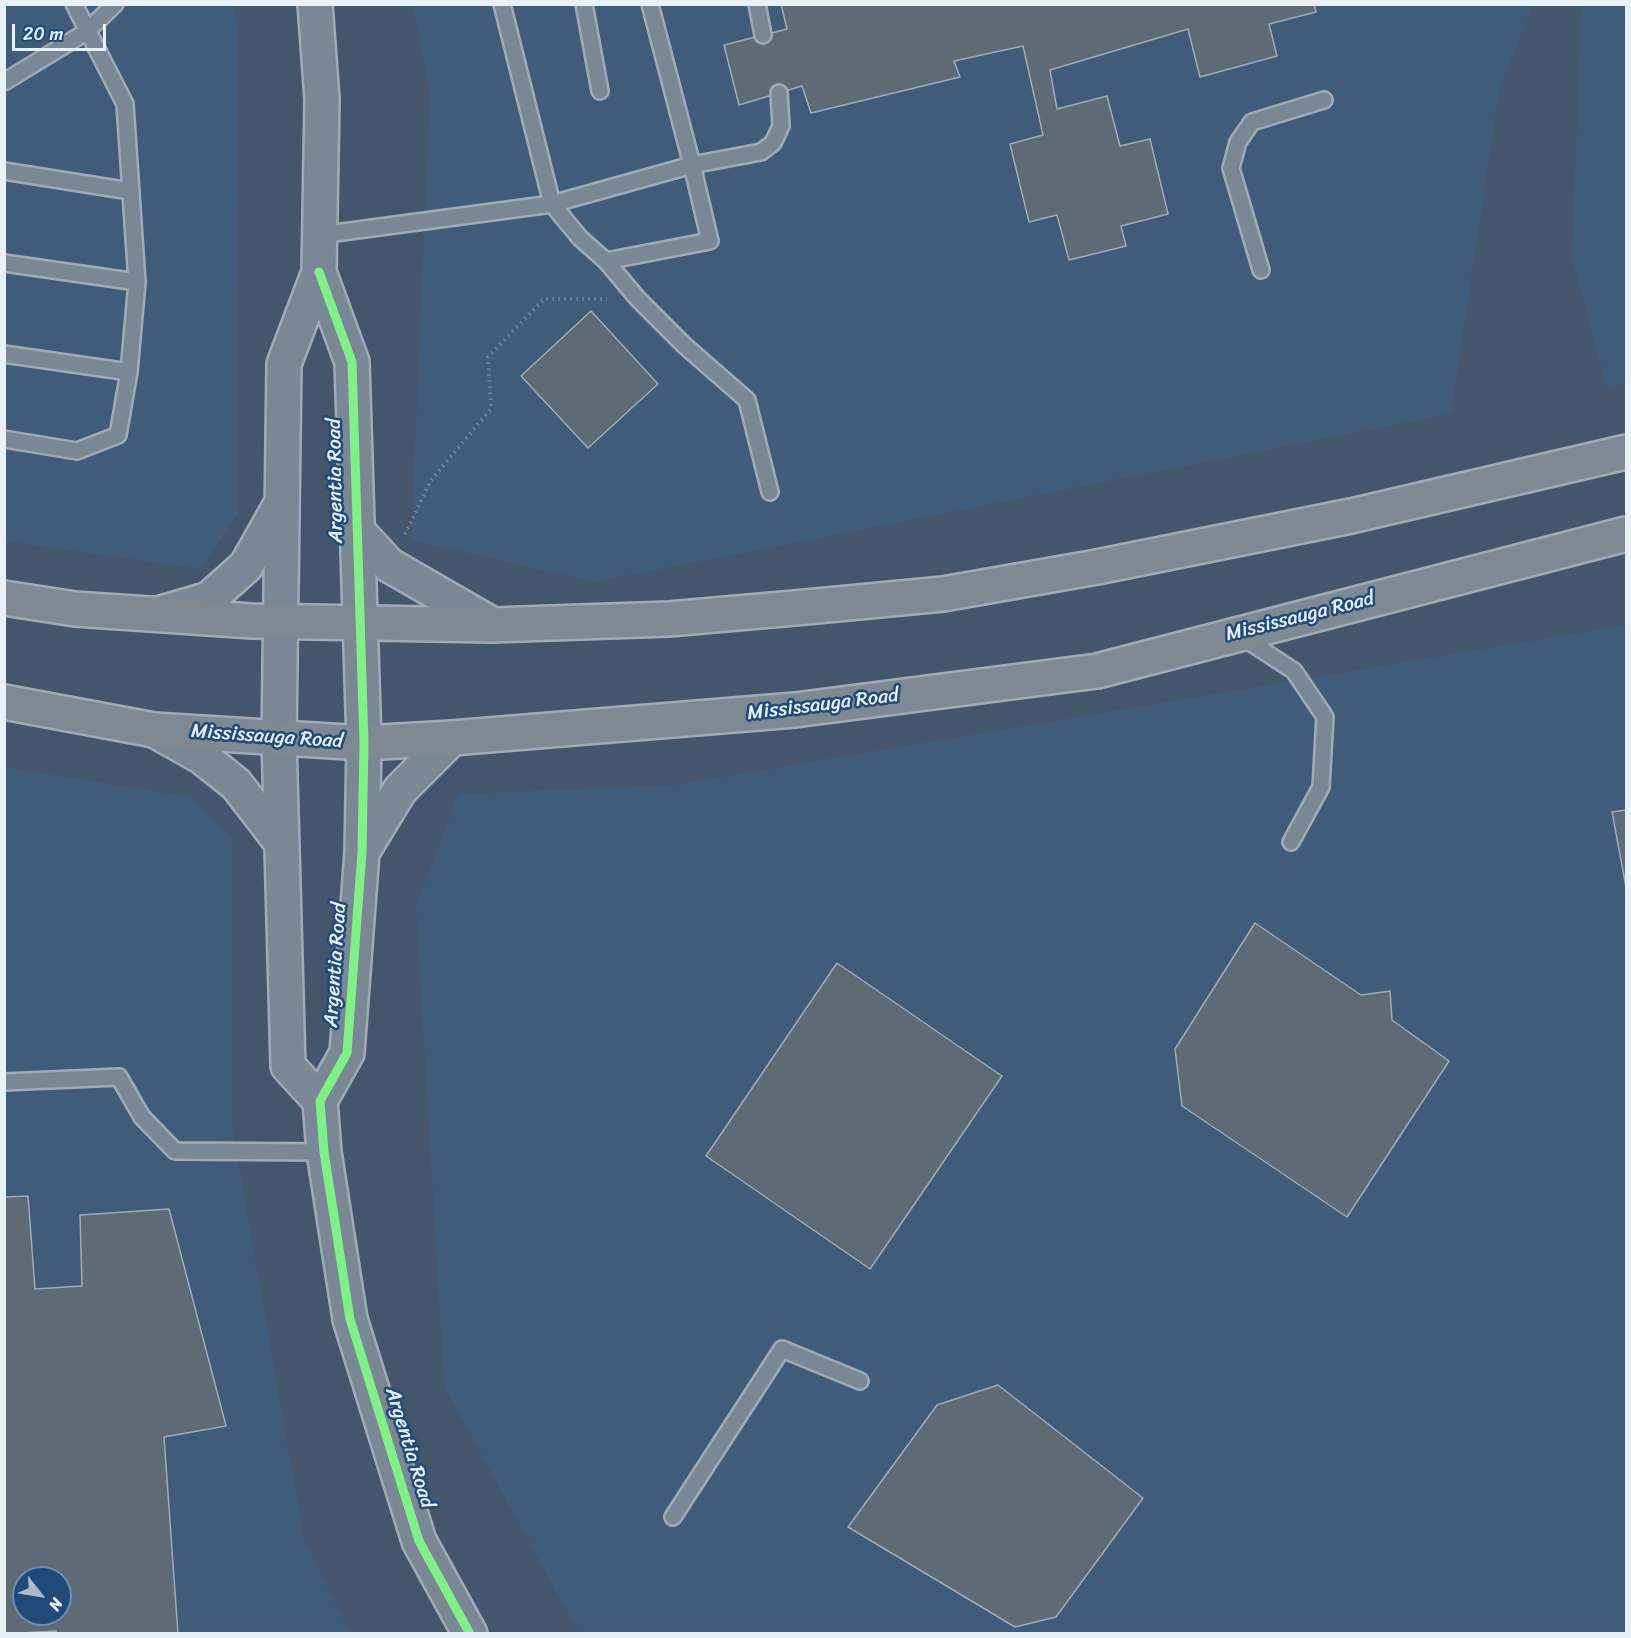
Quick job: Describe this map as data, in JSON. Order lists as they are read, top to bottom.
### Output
{
  "streets": {
    "main road": ["Mississauga Road"],
    "street": ["Argentia Road"]
  },
  "crossings": [
    ["Argentia Road", "Mississauga Road"]
  ],
  "scale_bar": "20 m",
  "north": "bottom right"
}
